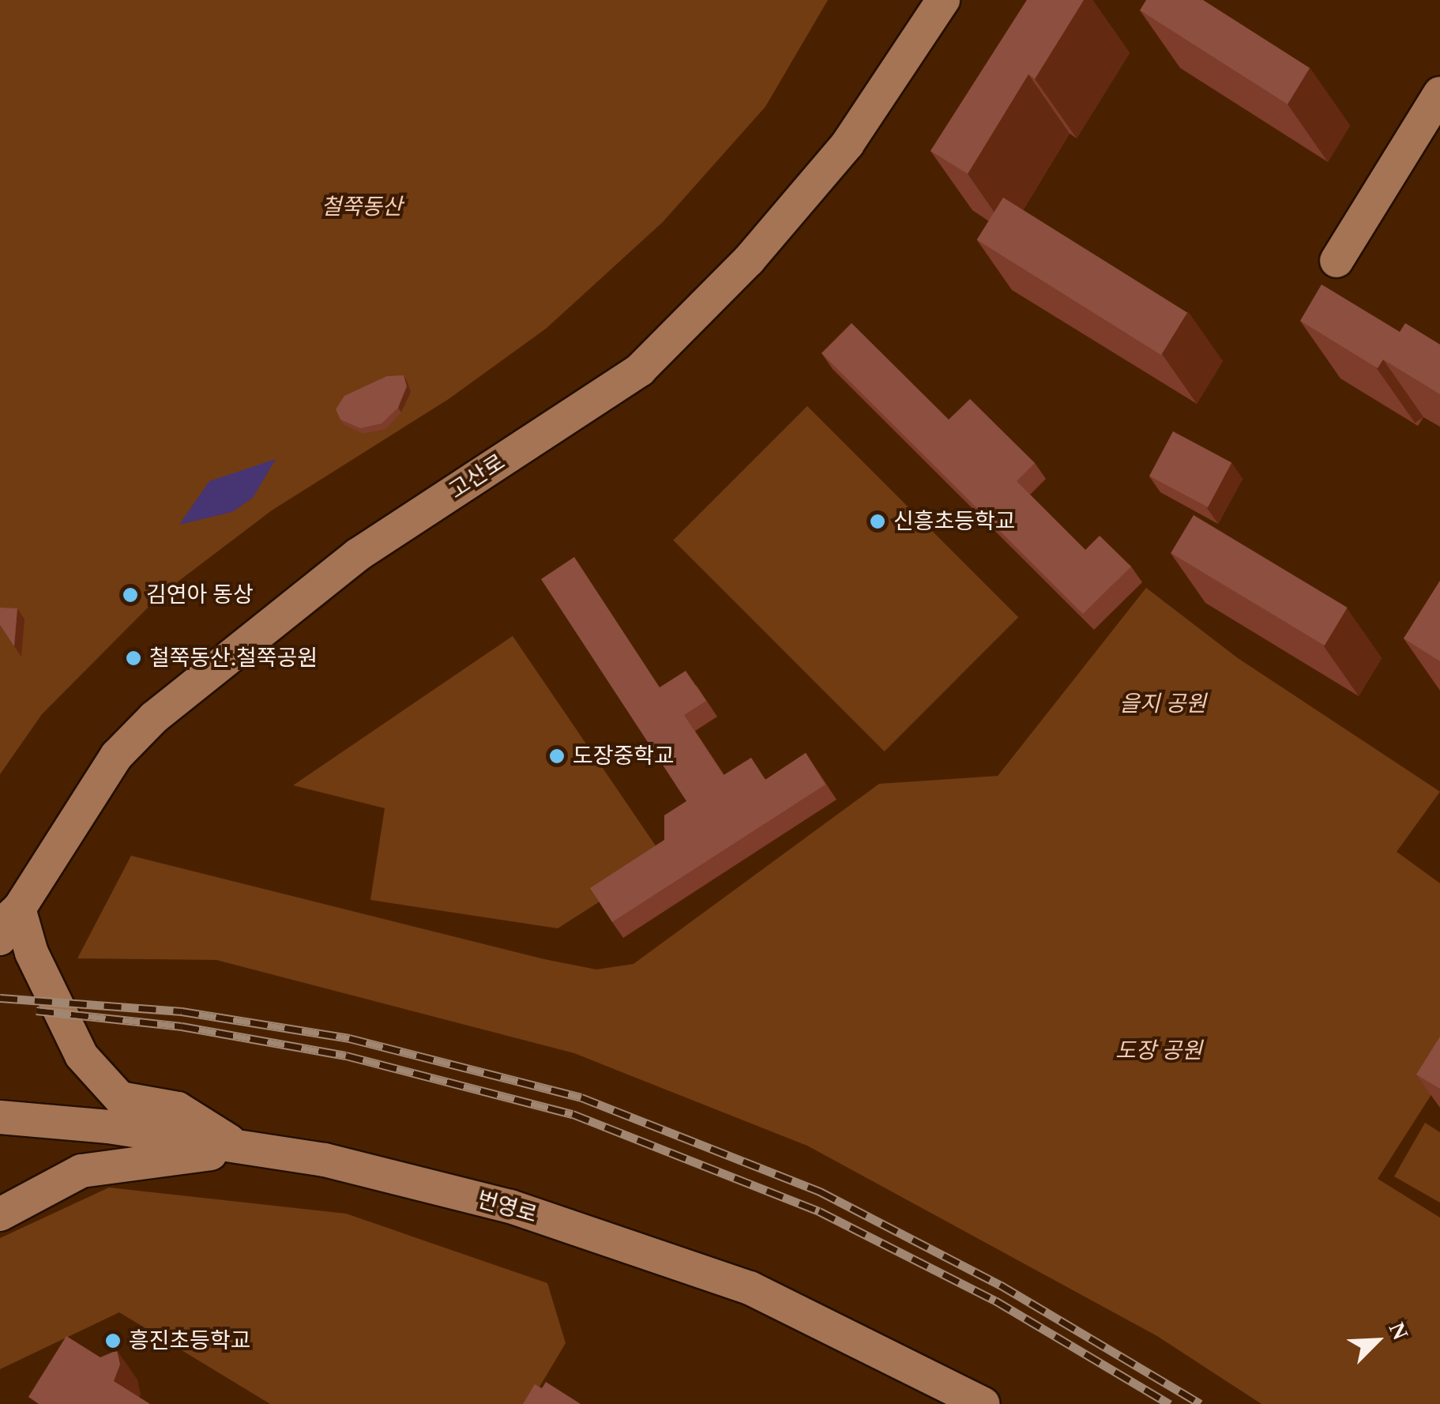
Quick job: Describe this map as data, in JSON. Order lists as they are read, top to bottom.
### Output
{
  "streets": {
    "street": ["고산로", "번영로"]
  },
  "parks": ["철쭉동산", "을지 공원", "도장 공원"],
  "places": [
    "신흥초등학교",
    "김연아 동상",
    "철쭉동산.철쭉공원",
    "도장중학교",
    "흥진초등학교"
  ],
  "north": "top right"
}
